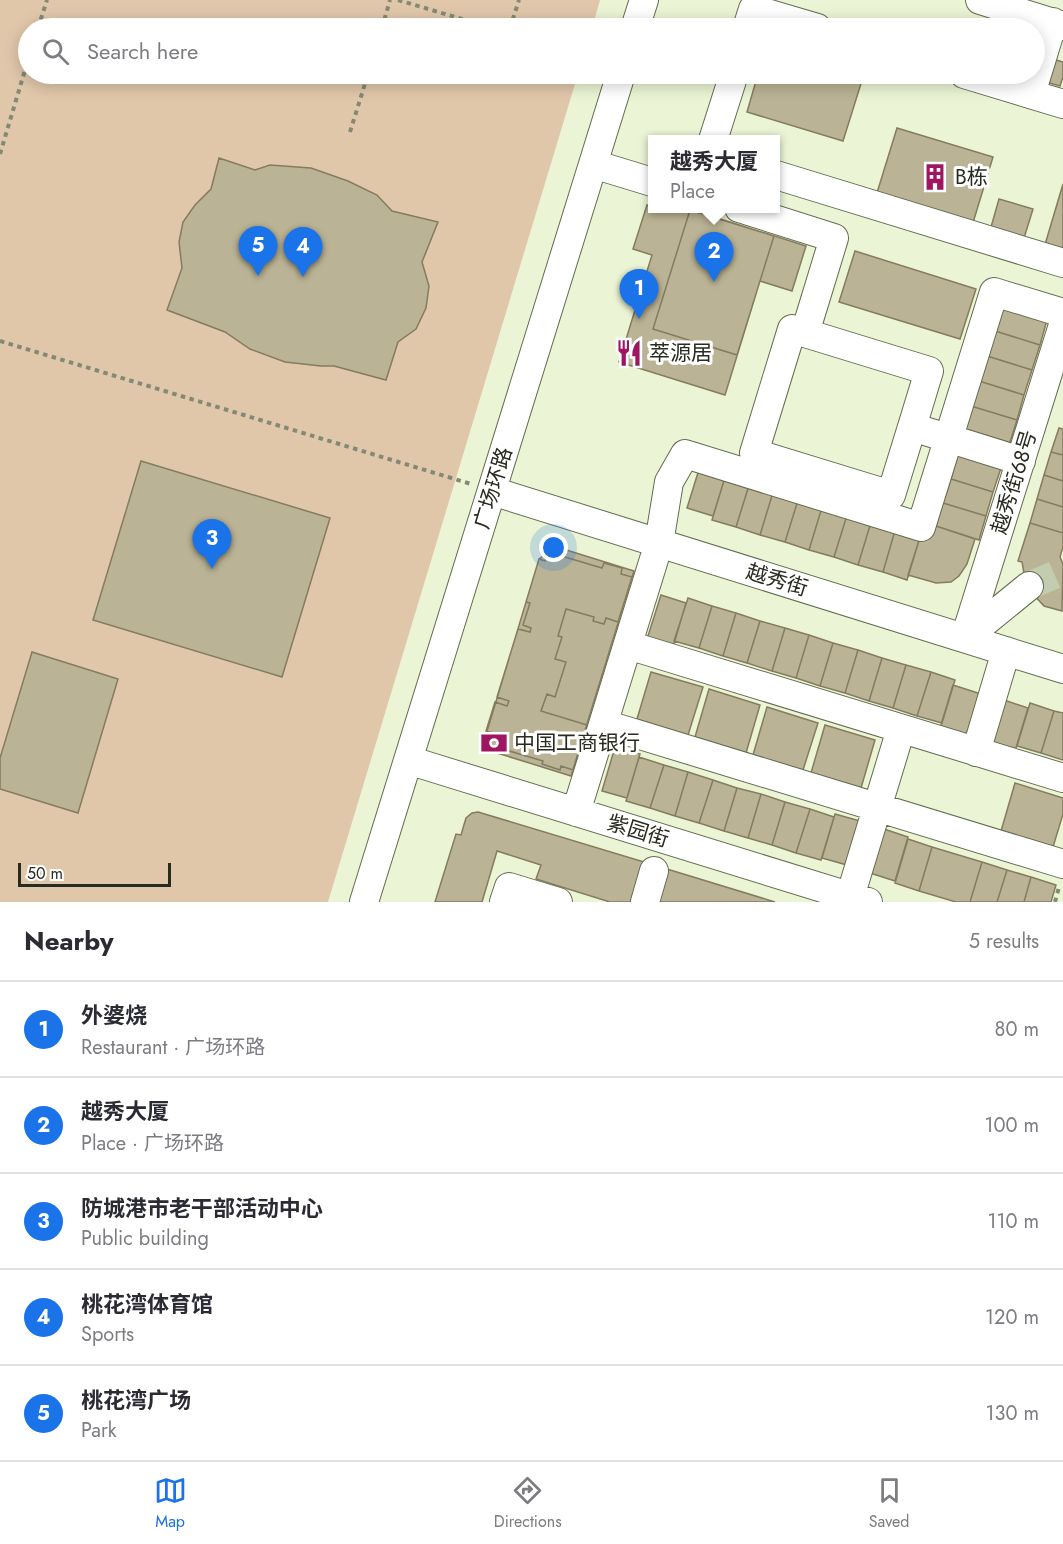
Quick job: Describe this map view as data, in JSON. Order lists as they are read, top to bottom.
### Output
{
  "streets": {
    "street": [
      "越秀街68号",
      "广场环路",
      "越秀街",
      "紫园街"
    ]
  },
  "crossings": [
    ["越秀街68号", "越秀街"],
    ["广场环路", "越秀街"],
    ["广场环路", "紫园街"]
  ],
  "places": {
    "building": ["B栋"],
    "restaurant": ["萃源居"],
    "bank": ["中国工商银行"]
  },
  "scale_bar": "50 m",
  "page": {
    "search": "Search here",
    "popup": ["越秀大厦", "Place"],
    "pins": [
      "5",
      "4",
      "2",
      "1",
      "3"
    ],
    "scale": "50 m",
    "heading": ["Nearby", "5 results"],
    "list": [
      {
        "mark": "1",
        "name": "外婆烧",
        "note": "Restaurant · 广场环路",
        "value": "80 m"
      },
      {
        "mark": "2",
        "name": "越秀大厦",
        "note": "Place · 广场环路",
        "value": "100 m"
      },
      {
        "mark": "3",
        "name": "防城港市老干部活动中心",
        "note": "Public building",
        "value": "110 m"
      },
      {
        "mark": "4",
        "name": "桃花湾体育馆",
        "note": "Sports",
        "value": "120 m"
      },
      {
        "mark": "5",
        "name": "桃花湾广场",
        "note": "Park",
        "value": "130 m"
      }
    ],
    "nav": ["Map", "Directions", "Saved"]
  }
}
